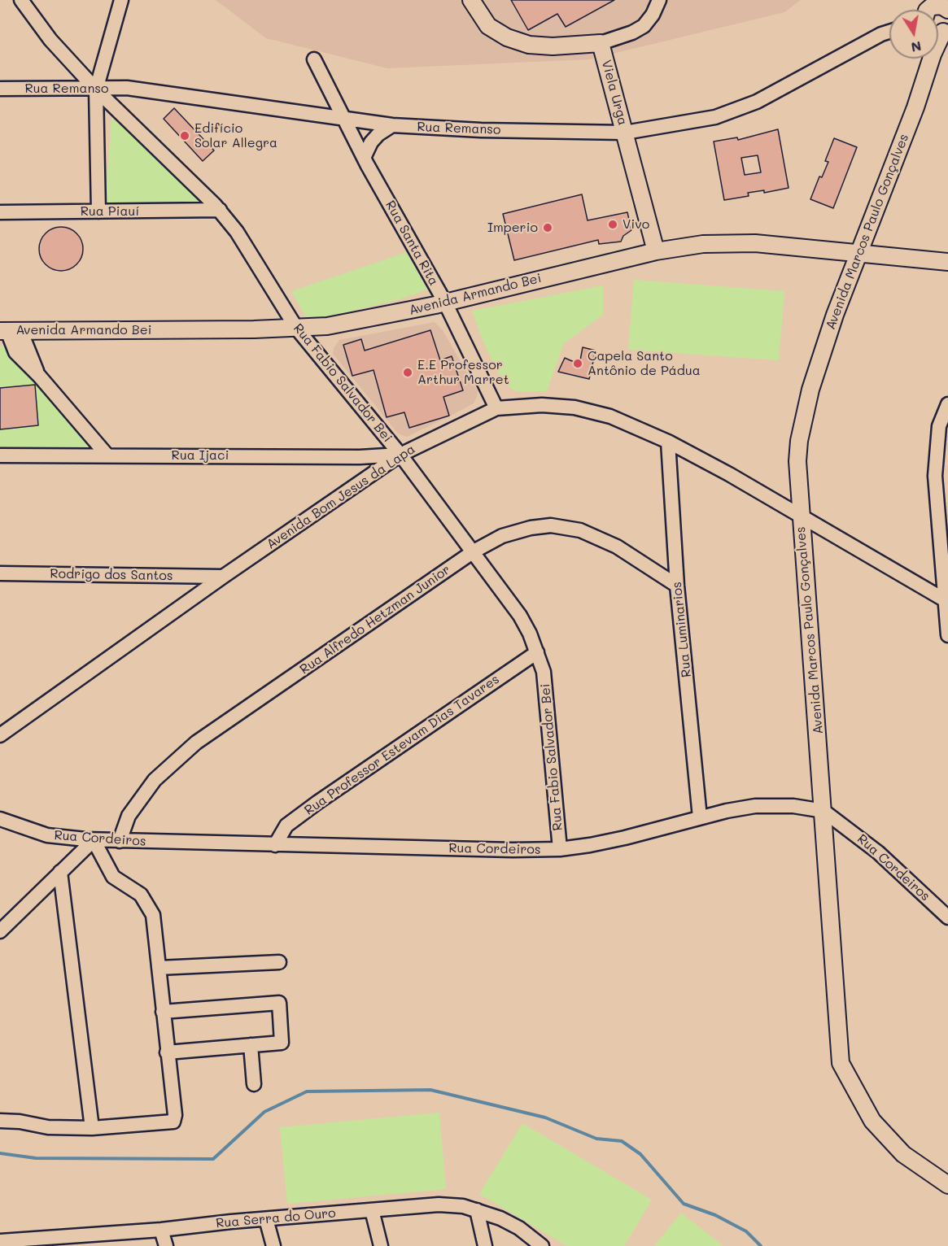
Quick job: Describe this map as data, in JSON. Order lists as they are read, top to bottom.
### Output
{
  "streets": {
    "street": [
      "Rua Remanso",
      "Viela Urga",
      "Rua Piauí",
      "Avenida Marcos Paulo Gonçalves",
      "Rua Santa Rita",
      "Avenida Armando Bei",
      "Rua Fabio Salvador Bei",
      "Rua Ijaci",
      "Avenida Bom Jesus da Lapa",
      "Rodrigo dos Santos",
      "Rua Alfredo Hetzman Junior",
      "Rua Luminarios",
      "Rua Professor Estevam Dias Tavares",
      "Rua Cordeiros",
      "Rua Serra do Ouro"
    ]
  },
  "crossings": [
    ["Rua Remanso", "Viela Urga"],
    ["Rua Remanso", "Rua Santa Rita"],
    ["Rua Remanso", "Rua Fabio Salvador Bei"],
    ["Viela Urga", "Avenida Armando Bei"],
    ["Rua Piauí", "Rua Fabio Salvador Bei"],
    ["Avenida Marcos Paulo Gonçalves", "Avenida Armando Bei"],
    ["Avenida Marcos Paulo Gonçalves", "Avenida Bom Jesus da Lapa"],
    ["Avenida Marcos Paulo Gonçalves", "Rua Cordeiros"],
    ["Rua Santa Rita", "Avenida Armando Bei"],
    ["Rua Santa Rita", "Avenida Bom Jesus da Lapa"],
    ["Avenida Armando Bei", "Rua Fabio Salvador Bei"],
    ["Rua Fabio Salvador Bei", "Rua Ijaci"],
    ["Rua Fabio Salvador Bei", "Avenida Bom Jesus da Lapa"],
    ["Rua Fabio Salvador Bei", "Rua Alfredo Hetzman Junior"],
    ["Rua Fabio Salvador Bei", "Rua Professor Estevam Dias Tavares"],
    ["Rua Fabio Salvador Bei", "Rua Cordeiros"],
    ["Rua Ijaci", "Avenida Bom Jesus da Lapa"],
    ["Avenida Bom Jesus da Lapa", "Rodrigo dos Santos"],
    ["Avenida Bom Jesus da Lapa", "Rua Luminarios"],
    ["Rua Alfredo Hetzman Junior", "Rua Luminarios"],
    ["Rua Alfredo Hetzman Junior", "Rua Cordeiros"],
    ["Rua Luminarios", "Rua Cordeiros"],
    ["Rua Professor Estevam Dias Tavares", "Rua Cordeiros"]
  ],
  "places": [
    "Edifício Solar Allegra",
    "Vivo",
    "Imperio",
    "Capela Santo Antônio de Pádua",
    "E.E Professor Arthur Marret"
  ],
  "north": "bottom"
}
